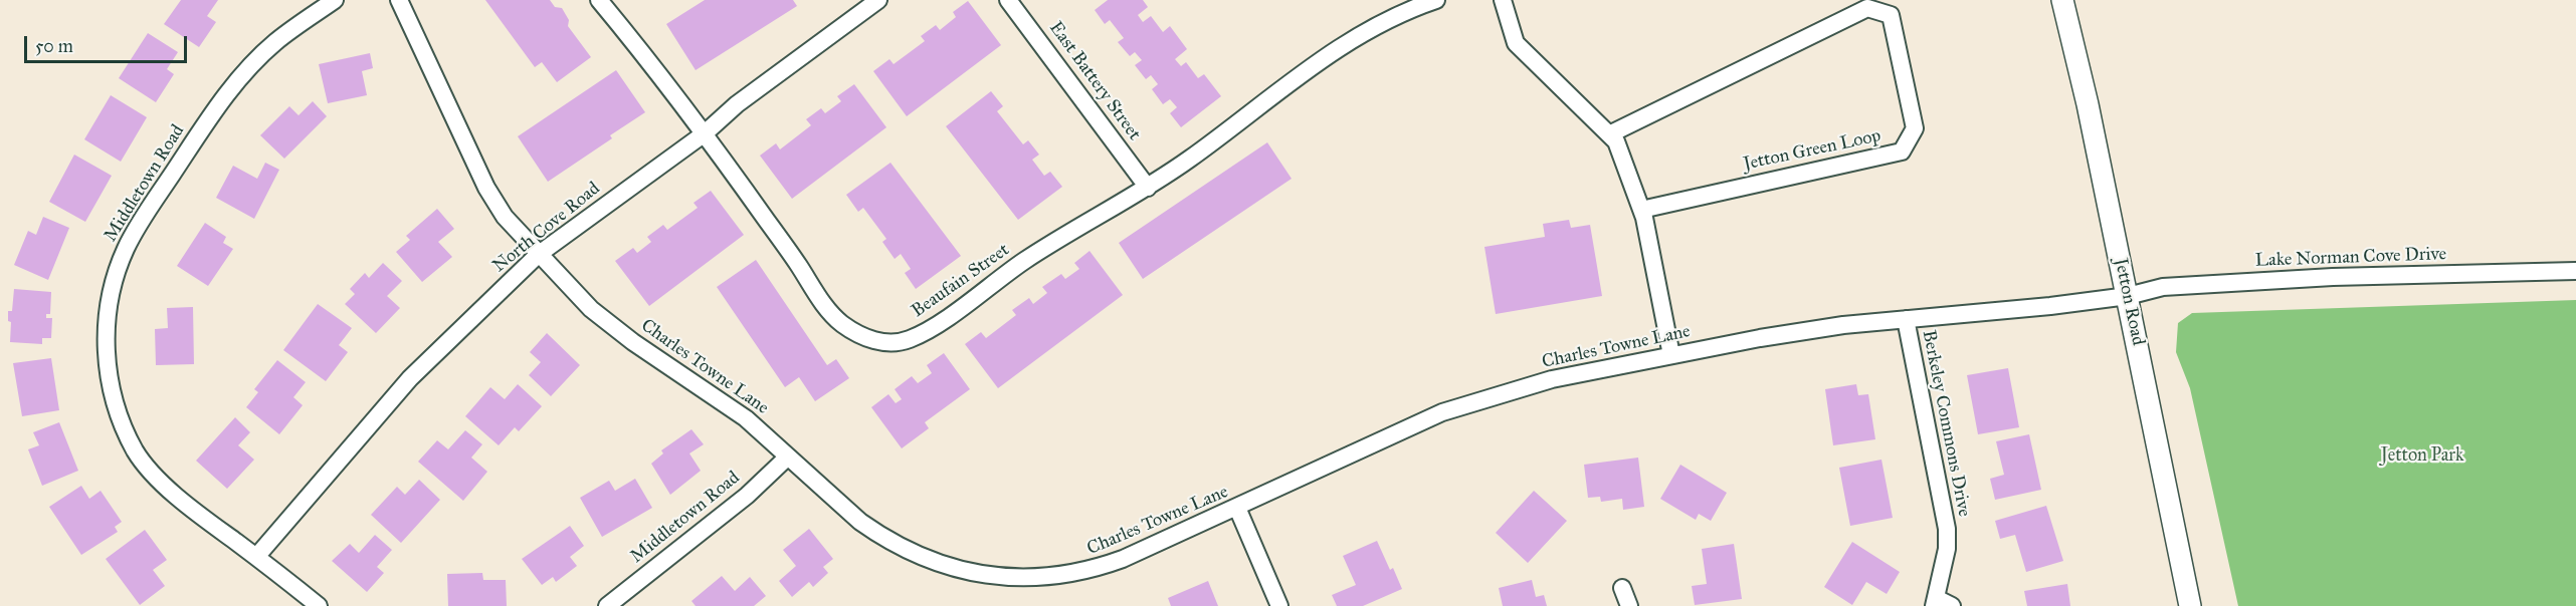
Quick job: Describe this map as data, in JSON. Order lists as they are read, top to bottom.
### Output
{
  "streets": {
    "street": [
      "East Battery Street",
      "Jetton Green Loop",
      "Middletown Road",
      "North Cove Road",
      "Lake Norman Cove Drive",
      "Beaufain Street",
      "Jetton Road",
      "Charles Towne Lane",
      "Berkeley Commons Drive"
    ]
  },
  "crossings": [
    ["East Battery Street", "Beaufain Street"],
    ["Middletown Road", "North Cove Road"],
    ["Middletown Road", "Charles Towne Lane"],
    ["North Cove Road", "Beaufain Street"],
    ["North Cove Road", "Charles Towne Lane"],
    ["Lake Norman Cove Drive", "Jetton Road"],
    ["Lake Norman Cove Drive", "Charles Towne Lane"],
    ["Jetton Road", "Charles Towne Lane"],
    ["Charles Towne Lane", "Berkeley Commons Drive"]
  ],
  "parks": ["Jetton Park"],
  "scale_bar": "50 m"
}
